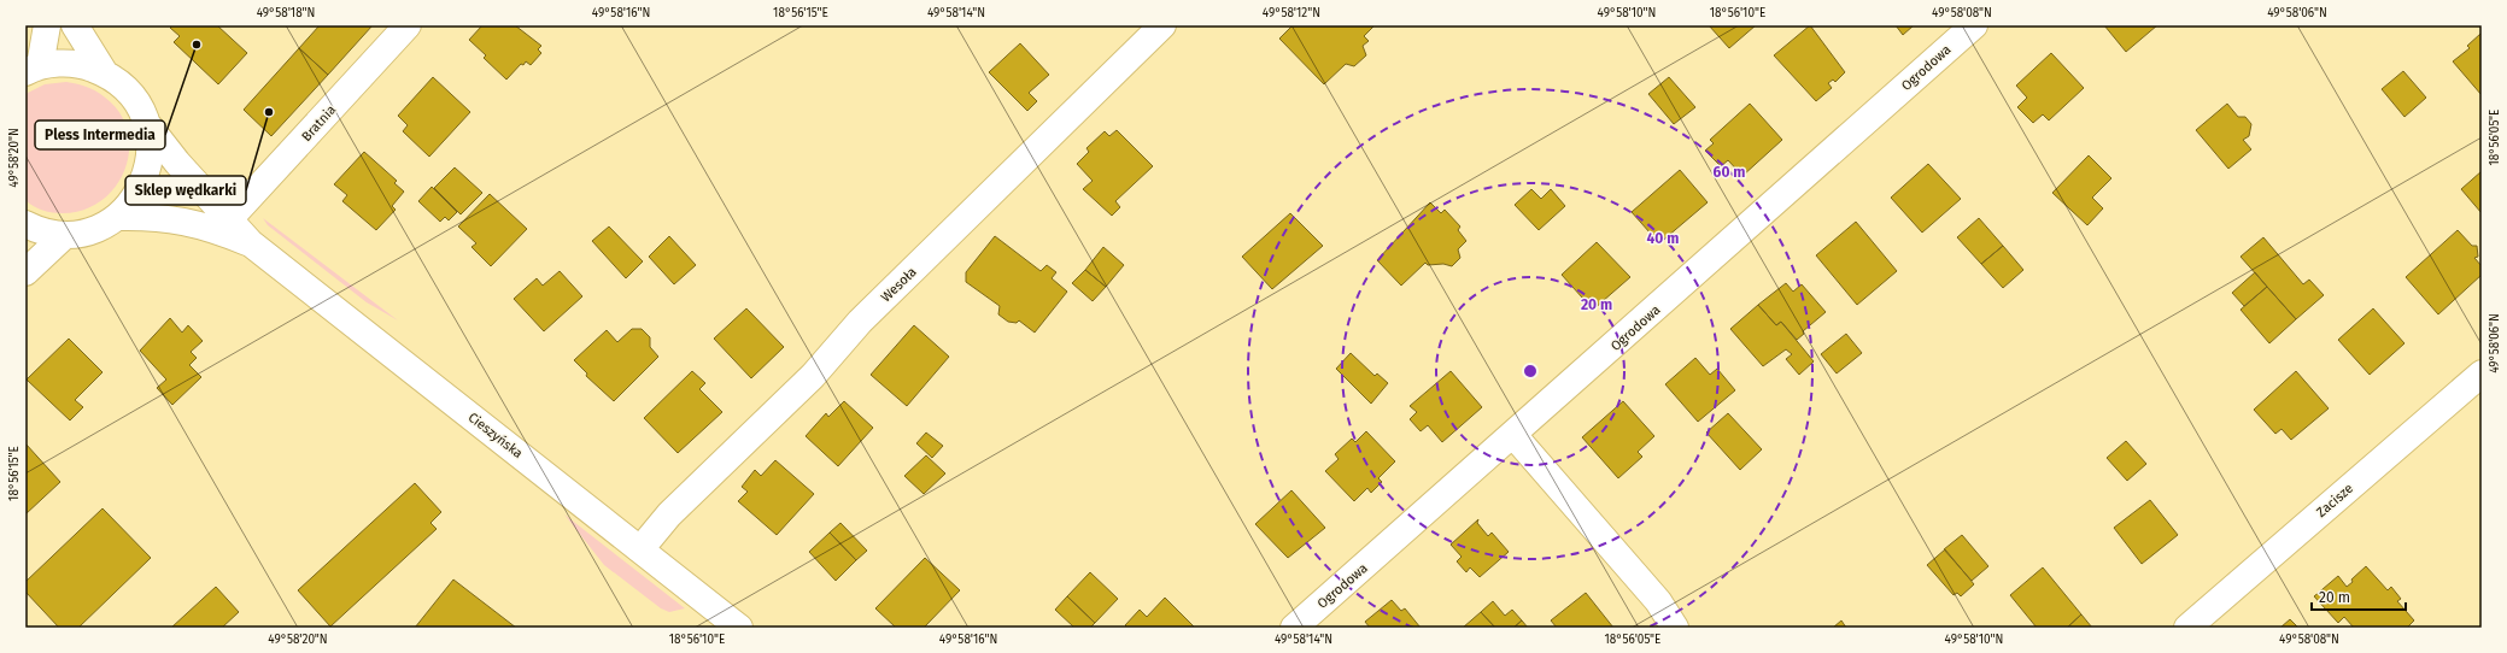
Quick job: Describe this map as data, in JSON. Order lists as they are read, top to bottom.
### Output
{
  "streets": {
    "street": [
      "Ogrodowa",
      "Bratnia",
      "Wesoła",
      "Cieszyńska",
      "Zacisze"
    ]
  },
  "crossings": [
    ["Bratnia", "Cieszyńska"],
    ["Wesoła", "Cieszyńska"]
  ],
  "places": ["Pless Intermedia", "Sklep wędkarki"],
  "scale_bar": "20 m",
  "coordinates": [
    "49°58'18\"N",
    "49°58'16\"N",
    "18°56'15\"E",
    "49°58'14\"N",
    "49°58'12\"N",
    "49°58'10\"N",
    "18°56'10\"E",
    "49°58'08\"N",
    "49°58'06\"N",
    "18°56'05\"E",
    "49°58'20\"N"
  ],
  "rings": ["60 m", "40 m", "20 m"]
}
